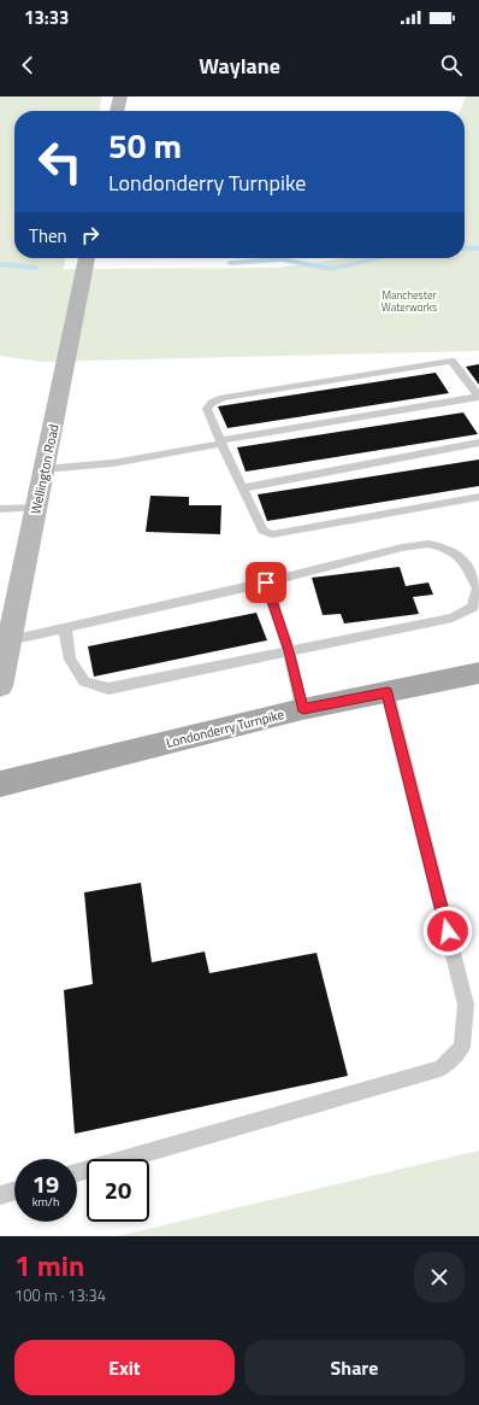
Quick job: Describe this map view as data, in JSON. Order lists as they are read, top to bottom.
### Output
{
  "streets": {
    "main road": ["Wellington Road", "Londonderry Turnpike"]
  },
  "parks": ["Manchester Waterworks"],
  "page": {
    "status": "13:33",
    "header": "Waylane",
    "turn": ["50 m", "Londonderry Turnpike"],
    "then": "Then",
    "speed": "19 km/h",
    "limit": "20",
    "heading": ["1 min", "100 m · 13:34"],
    "buttons": ["Exit", "Share"]
  }
}
